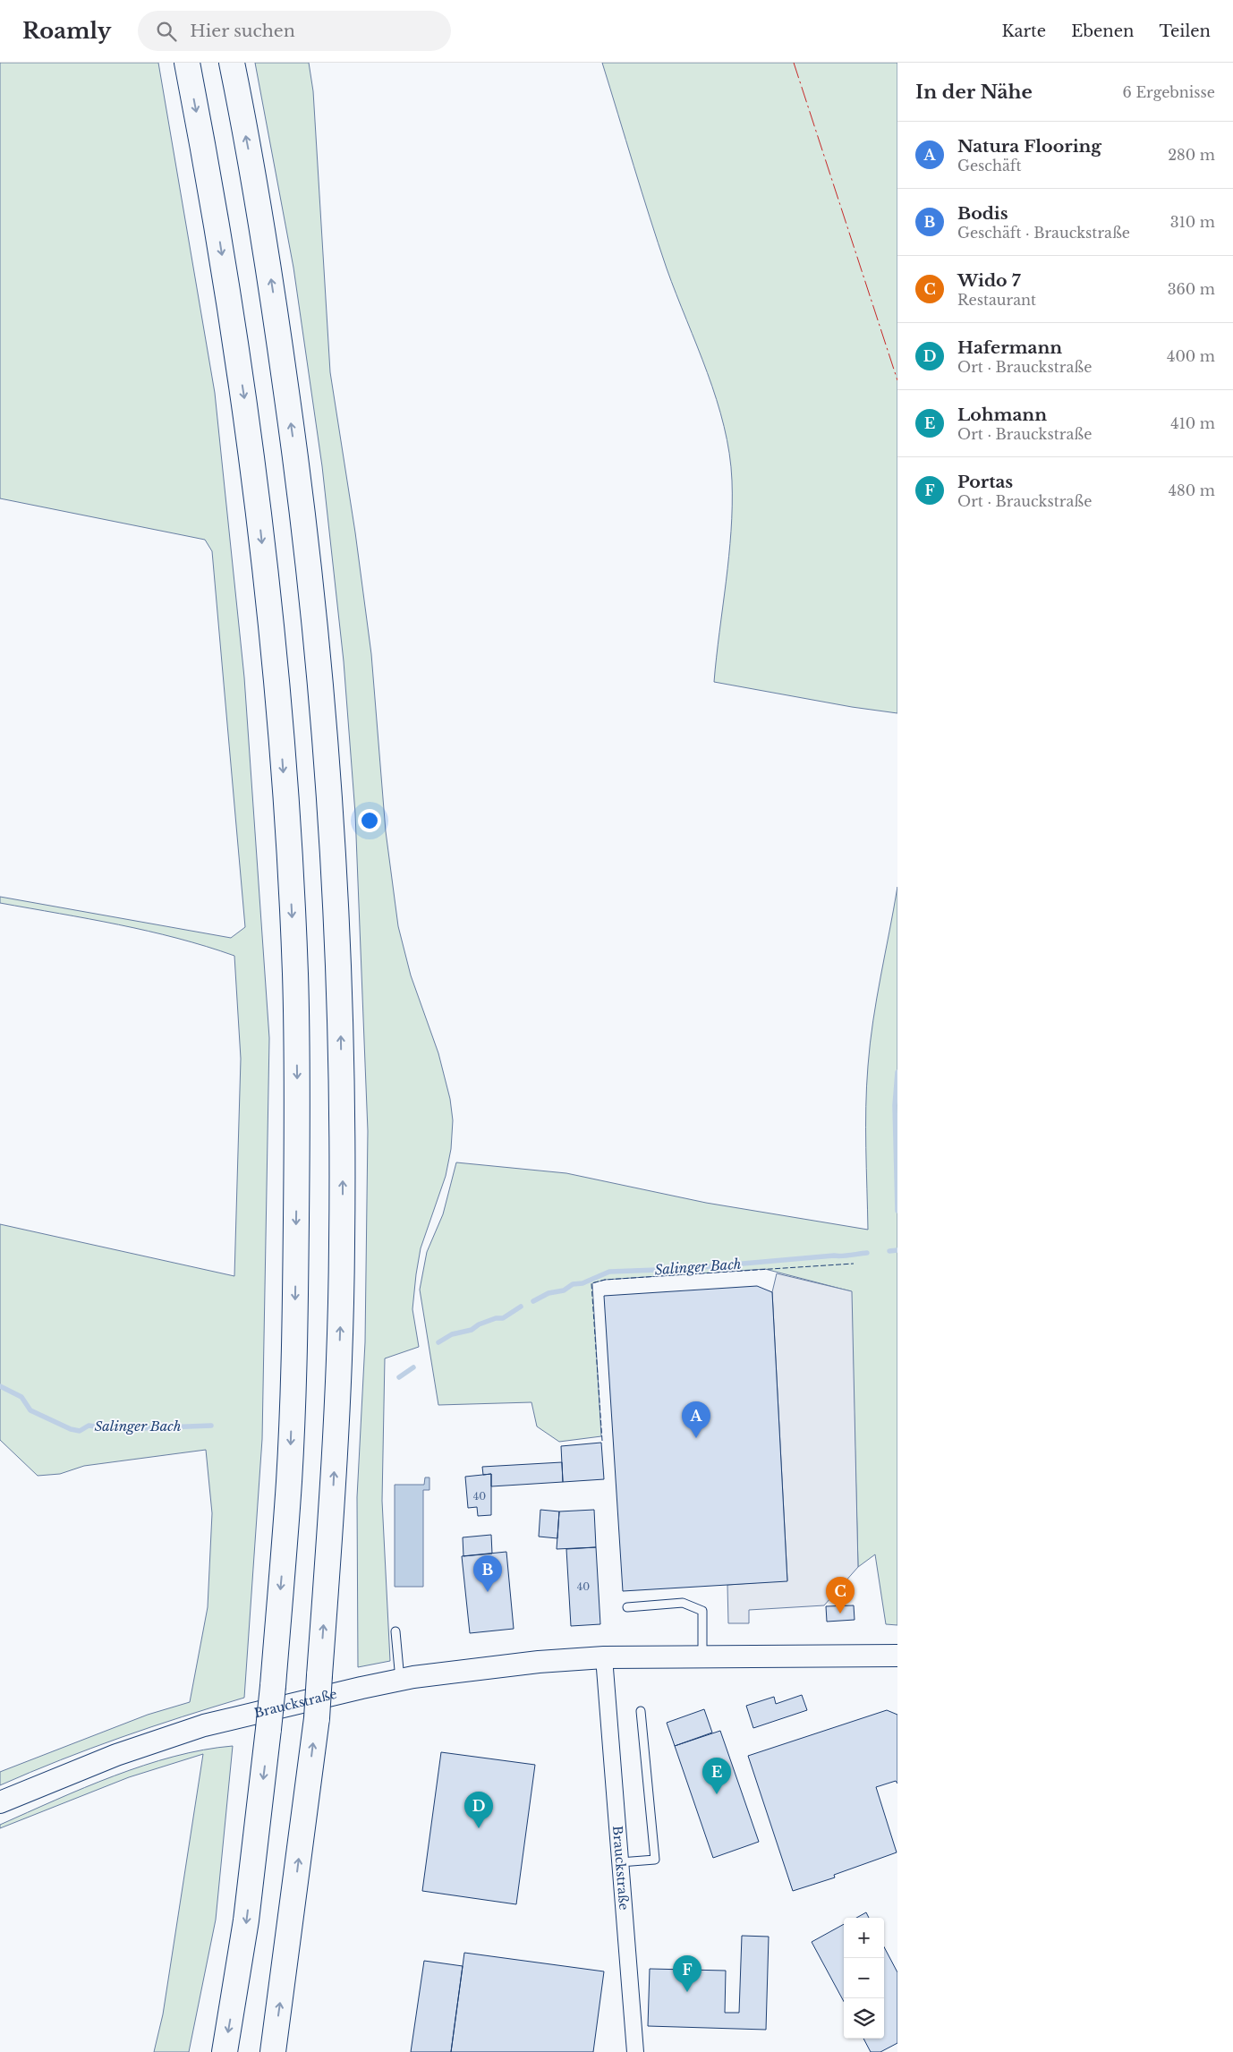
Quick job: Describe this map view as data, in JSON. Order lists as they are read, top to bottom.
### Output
{
  "streets": {
    "street": ["Brauckstraße"]
  },
  "water": ["Salinger Bach"],
  "house_numbers": ["40", "40"],
  "page": {
    "header": "Roamly",
    "search": "Hier suchen",
    "nav": ["Karte", "Ebenen", "Teilen"],
    "heading": ["In der Nähe", "6 Ergebnisse"],
    "list": [
      {
        "mark": "A",
        "name": "Natura Flooring",
        "note": "Geschäft",
        "value": "280 m"
      },
      {
        "mark": "B",
        "name": "Bodis",
        "note": "Geschäft · Brauckstraße",
        "value": "310 m"
      },
      {
        "mark": "C",
        "name": "Wido 7",
        "note": "Restaurant",
        "value": "360 m"
      },
      {
        "mark": "D",
        "name": "Hafermann",
        "note": "Ort · Brauckstraße",
        "value": "400 m"
      },
      {
        "mark": "E",
        "name": "Lohmann",
        "note": "Ort · Brauckstraße",
        "value": "410 m"
      },
      {
        "mark": "F",
        "name": "Portas",
        "note": "Ort · Brauckstraße",
        "value": "480 m"
      }
    ],
    "pins": [
      "A",
      "B",
      "C",
      "E",
      "D",
      "F"
    ],
    "map_buttons": ["+", "−"]
  }
}
